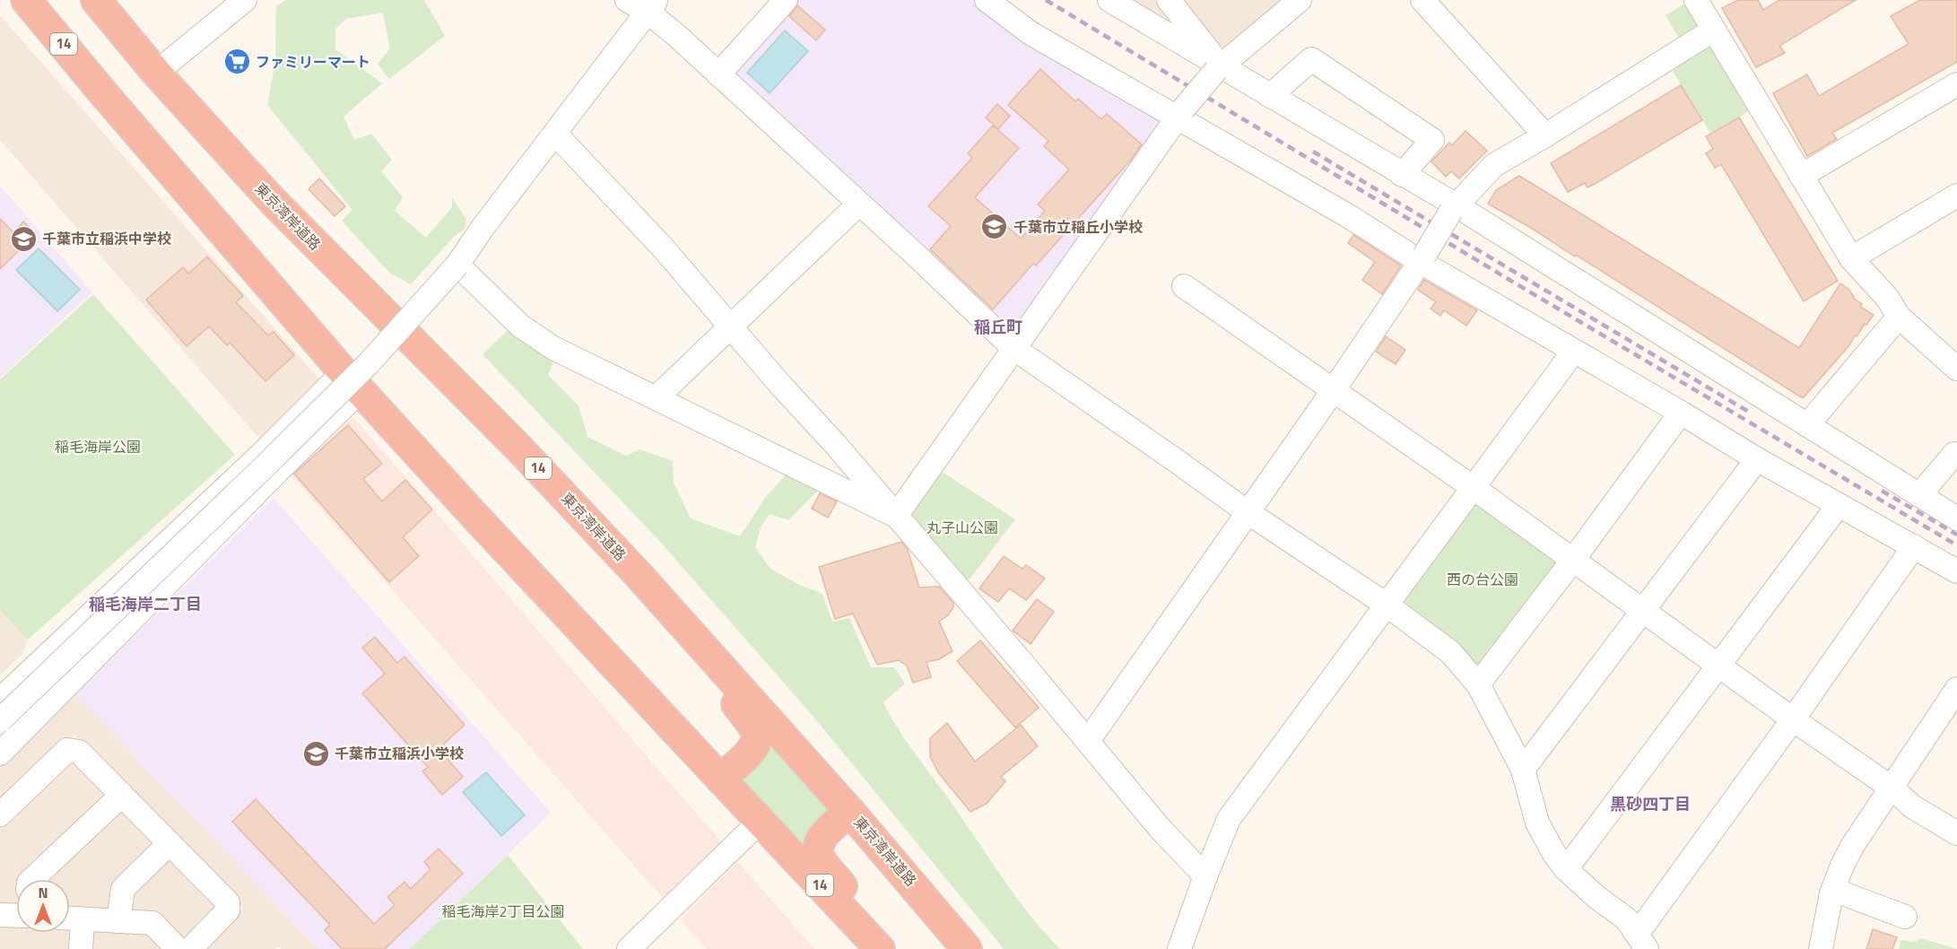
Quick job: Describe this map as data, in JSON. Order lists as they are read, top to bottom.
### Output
{
  "streets": {
    "highway": ["14", "東京湾岸道路"]
  },
  "districts": ["稲丘町", "稲毛海岸二丁目", "黒砂四丁目"],
  "parks": [
    "稲毛海岸公園",
    "丸子山公園",
    "西の台公園",
    "稲毛海岸2丁目公園"
  ],
  "places": {
    "supermarket": ["ファミリーマート"],
    "school or university": ["千葉市立稲丘小学校", "千葉市立稲浜中学校", "千葉市立稲浜小学校"]
  },
  "north": "top"
}
